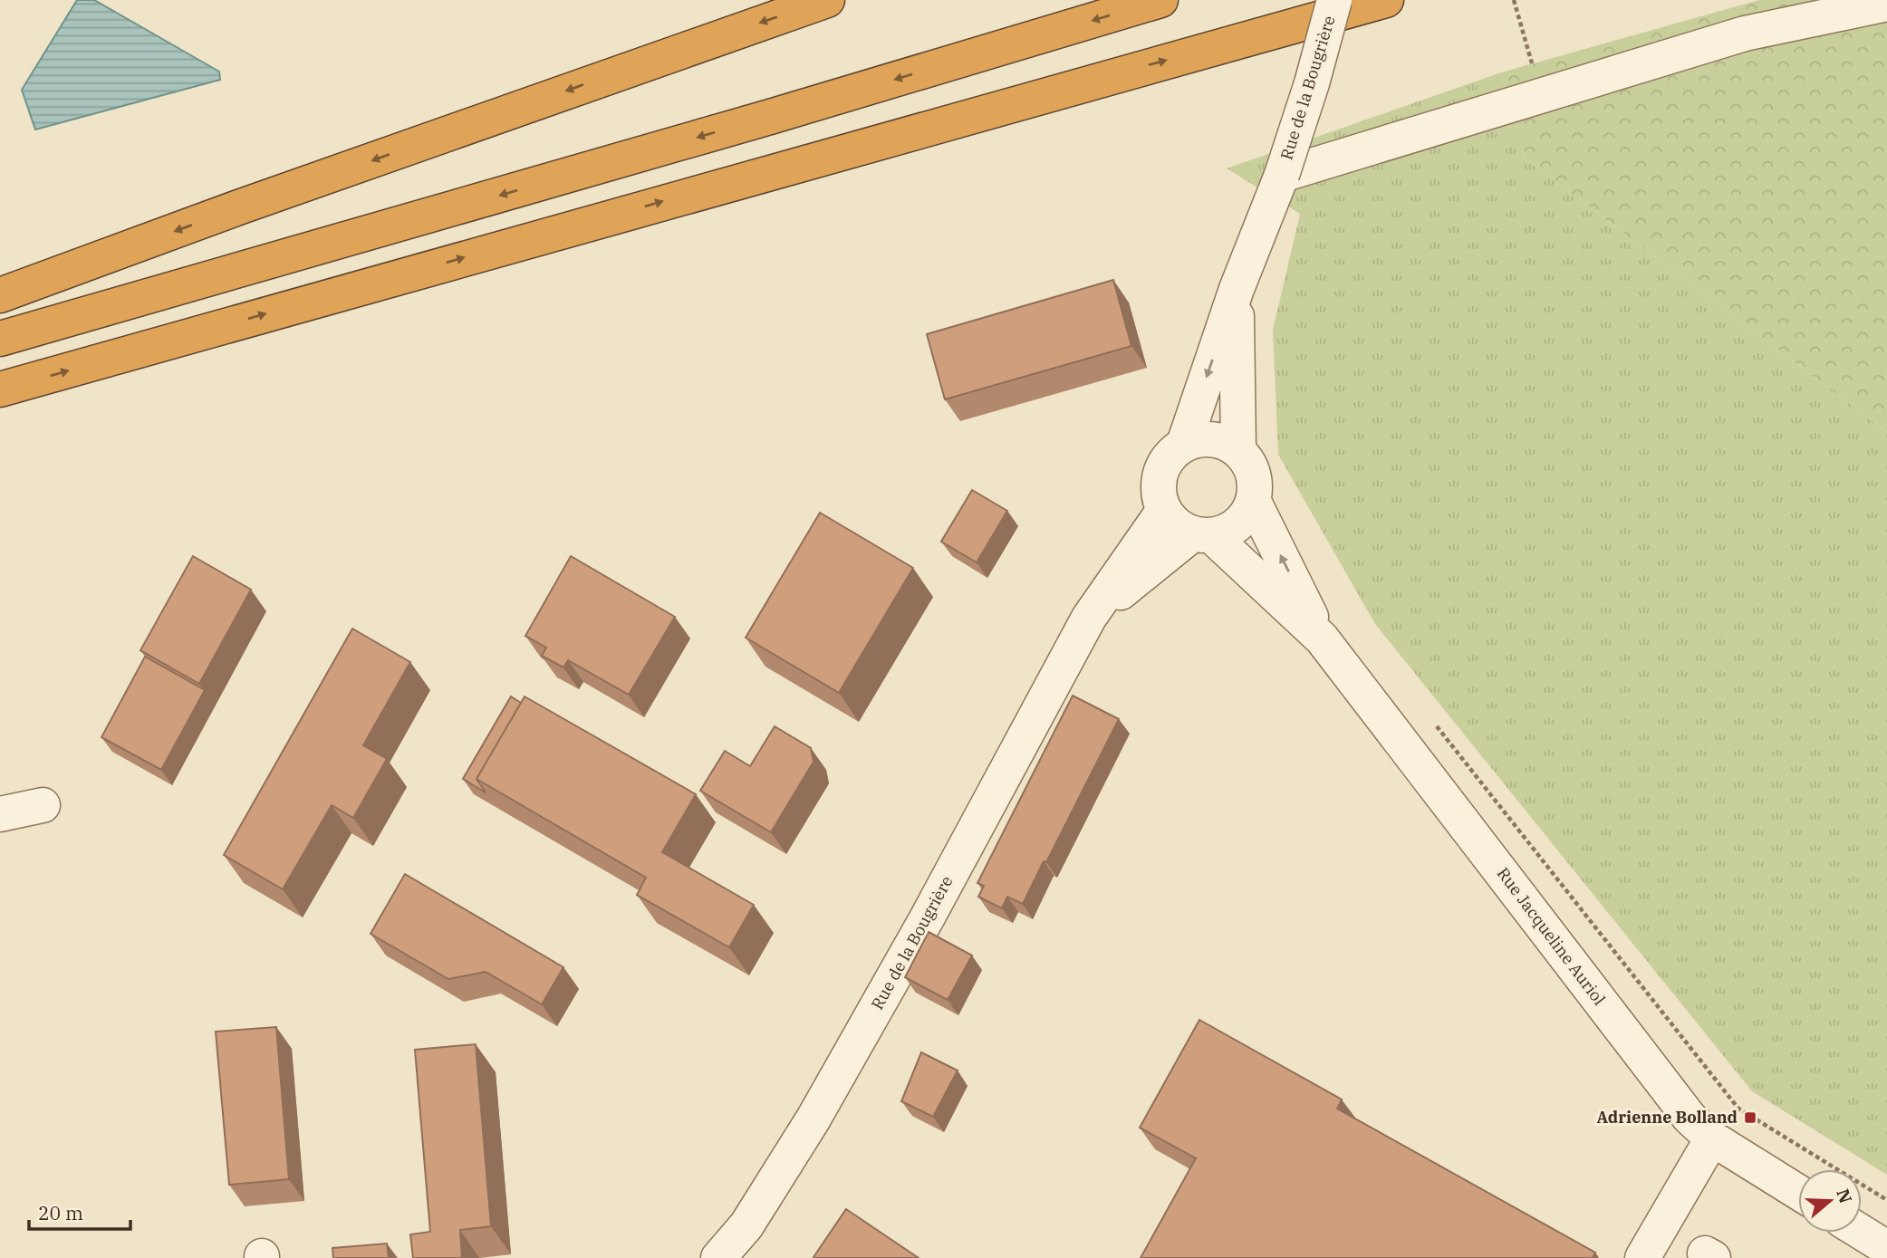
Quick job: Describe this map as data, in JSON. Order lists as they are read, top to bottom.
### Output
{
  "streets": {
    "street": ["Rue de la Bougrière", "Rue Jacqueline Auriol"]
  },
  "crossings": [
    ["Rue de la Bougrière", "Rue Jacqueline Auriol"]
  ],
  "places": {
    "transit": ["Adrienne Bolland"]
  },
  "scale_bar": "20 m",
  "north": "right"
}
